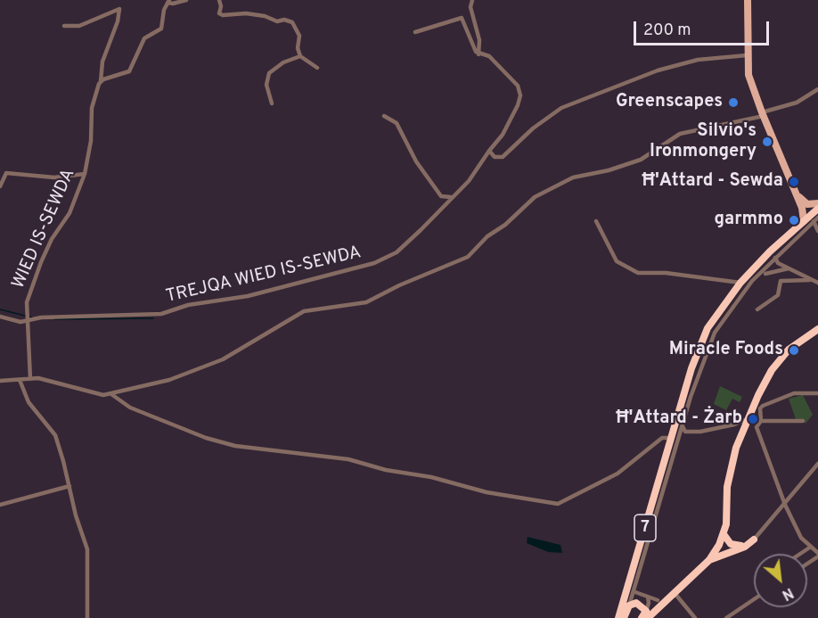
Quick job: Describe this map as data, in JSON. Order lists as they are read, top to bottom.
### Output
{
  "streets": {
    "highway": ["7"],
    "street": ["WIED IS-SEWDA", "TREJQA WIED IS-SEWDA"]
  },
  "crossings": [
    ["WIED IS-SEWDA", "TREJQA WIED IS-SEWDA"]
  ],
  "places": [
    "Greenscapes",
    "Silvio's Ironmongery",
    "Ħ'Attard - Sewda",
    "garmmo",
    "Miracle Foods",
    "Ħ'Attard - Żarb"
  ],
  "scale_bar": "200 m",
  "north": "bottom right"
}
